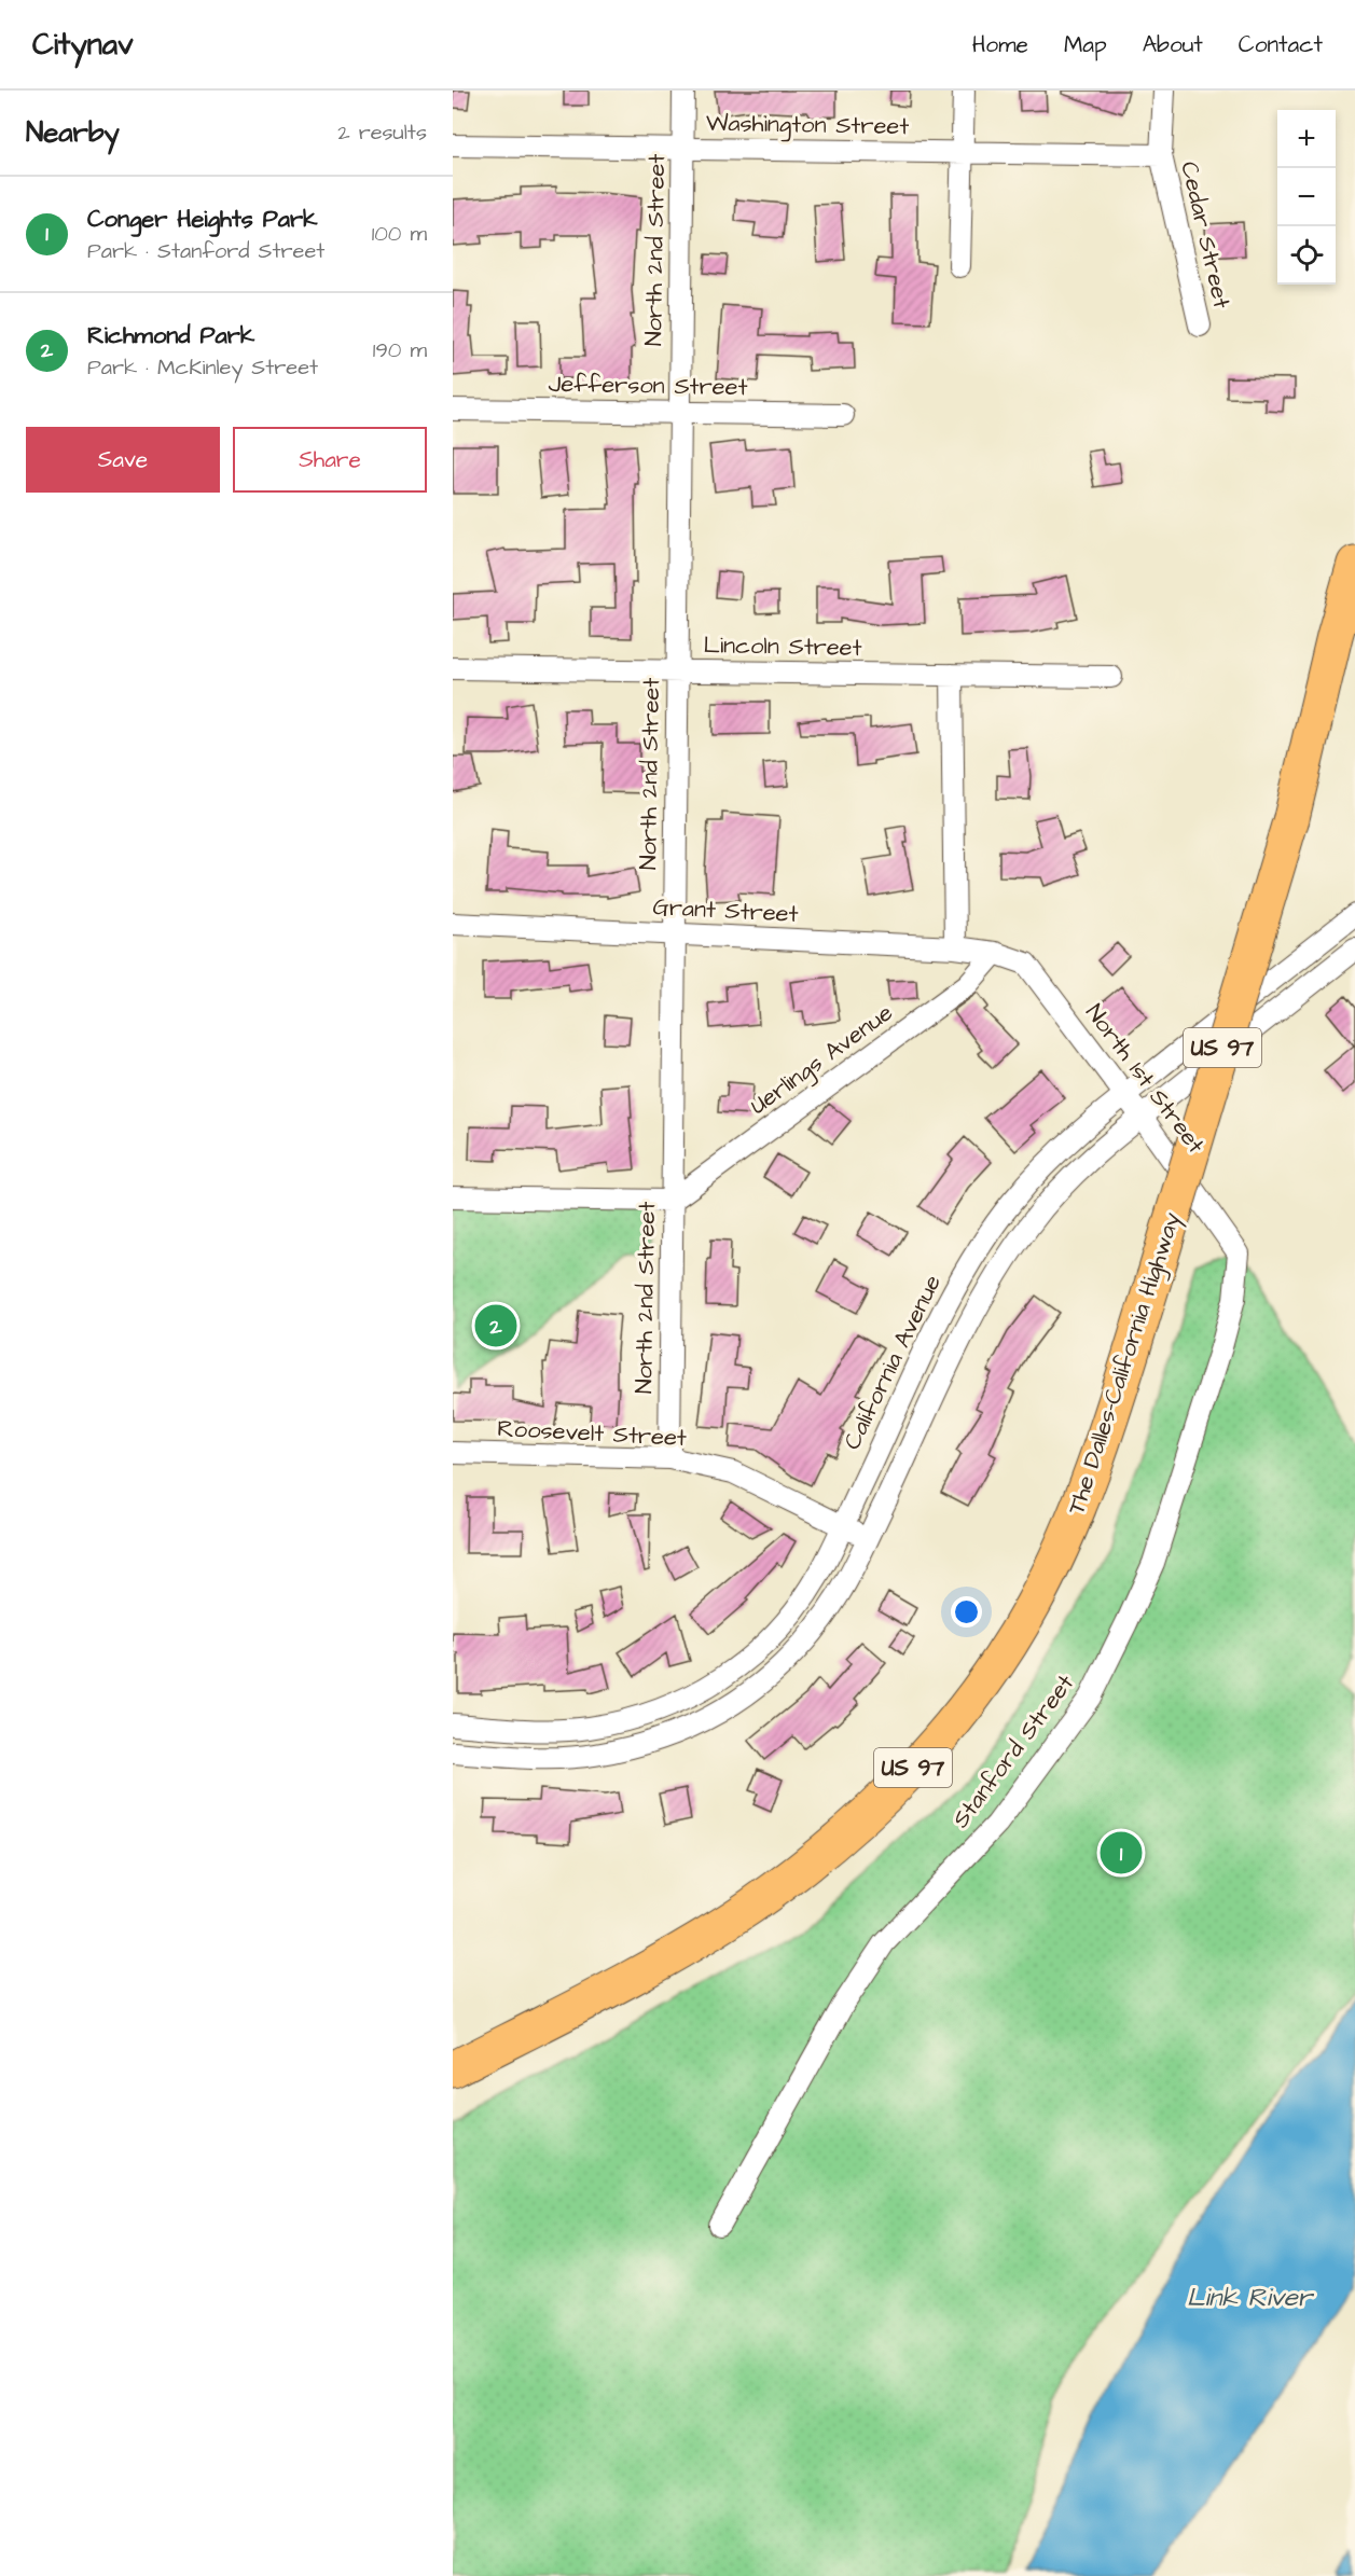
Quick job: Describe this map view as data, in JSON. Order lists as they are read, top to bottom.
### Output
{
  "streets": {
    "highway": ["US 97", "The Dalles-California Highway"],
    "street": [
      "Washington Street",
      "Cedar Street",
      "North 2nd Street",
      "Jefferson Street",
      "Lincoln Street",
      "Grant Street",
      "Uerlings Avenue",
      "North 1st Street",
      "California Avenue",
      "Roosevelt Street",
      "Stanford Street"
    ]
  },
  "crossings": [
    ["Washington Street", "Cedar Street"],
    ["Washington Street", "North 2nd Street"],
    ["North 2nd Street", "Jefferson Street"],
    ["North 2nd Street", "Lincoln Street"],
    ["North 2nd Street", "Grant Street"],
    ["North 2nd Street", "Uerlings Avenue"],
    ["North 2nd Street", "Roosevelt Street"],
    ["Grant Street", "Uerlings Avenue"],
    ["Grant Street", "North 1st Street"],
    ["Uerlings Avenue", "North 1st Street"],
    ["North 1st Street", "California Avenue"],
    ["North 1st Street", "Stanford Street"],
    ["California Avenue", "Roosevelt Street"]
  ],
  "water": ["Link River"],
  "page": {
    "header": "Citynav",
    "nav": [
      "Home",
      "Map",
      "About",
      "Contact"
    ],
    "heading": ["Nearby", "2 results"],
    "map_buttons": ["+", "−"],
    "list": [
      {
        "mark": "1",
        "name": "Conger Heights Park",
        "note": "Park · Stanford Street",
        "value": "100 m"
      },
      {
        "mark": "2",
        "name": "Richmond Park",
        "note": "Park · McKinley Street",
        "value": "190 m"
      }
    ],
    "buttons": ["Save", "Share"],
    "pins": ["2", "1"]
  }
}
